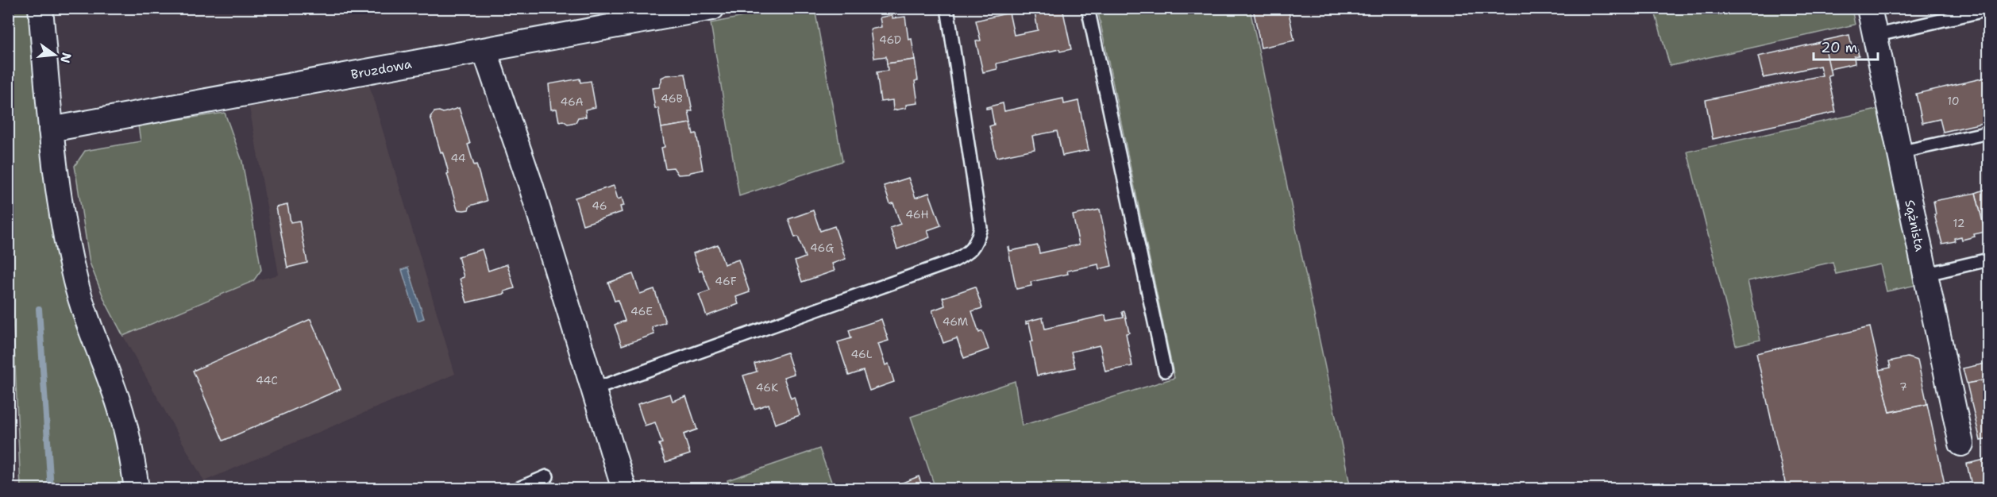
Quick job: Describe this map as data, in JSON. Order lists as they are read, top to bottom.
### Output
{
  "streets": {
    "street": ["Bruzdowa", "Sążnista"]
  },
  "house_numbers": [
    "46D",
    "46B",
    "10",
    "46A",
    "44",
    "46",
    "46H",
    "12",
    "46G",
    "46F",
    "46E",
    "46M",
    "46L",
    "44C",
    "7",
    "46K"
  ],
  "scale_bar": "20 m",
  "north": "right"
}
